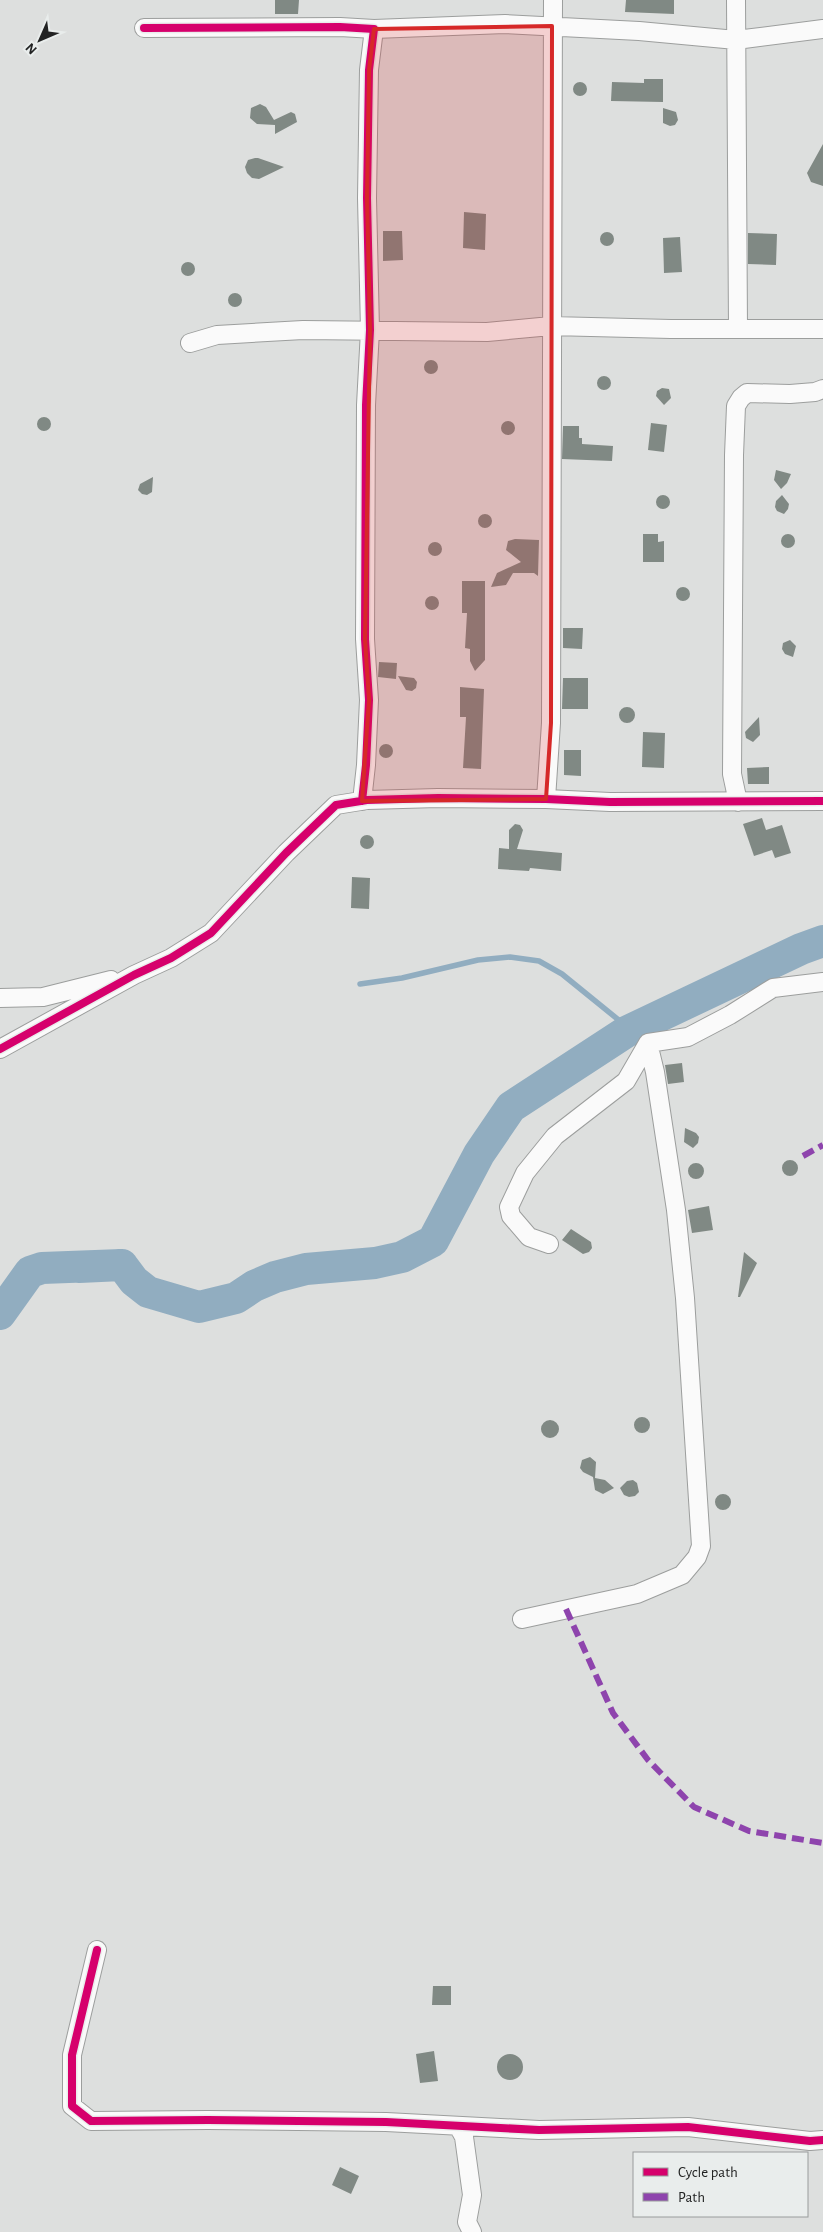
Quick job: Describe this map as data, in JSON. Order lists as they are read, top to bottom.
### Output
{
  "legend": ["Cycle path", "Path"],
  "north": "bottom left"
}
